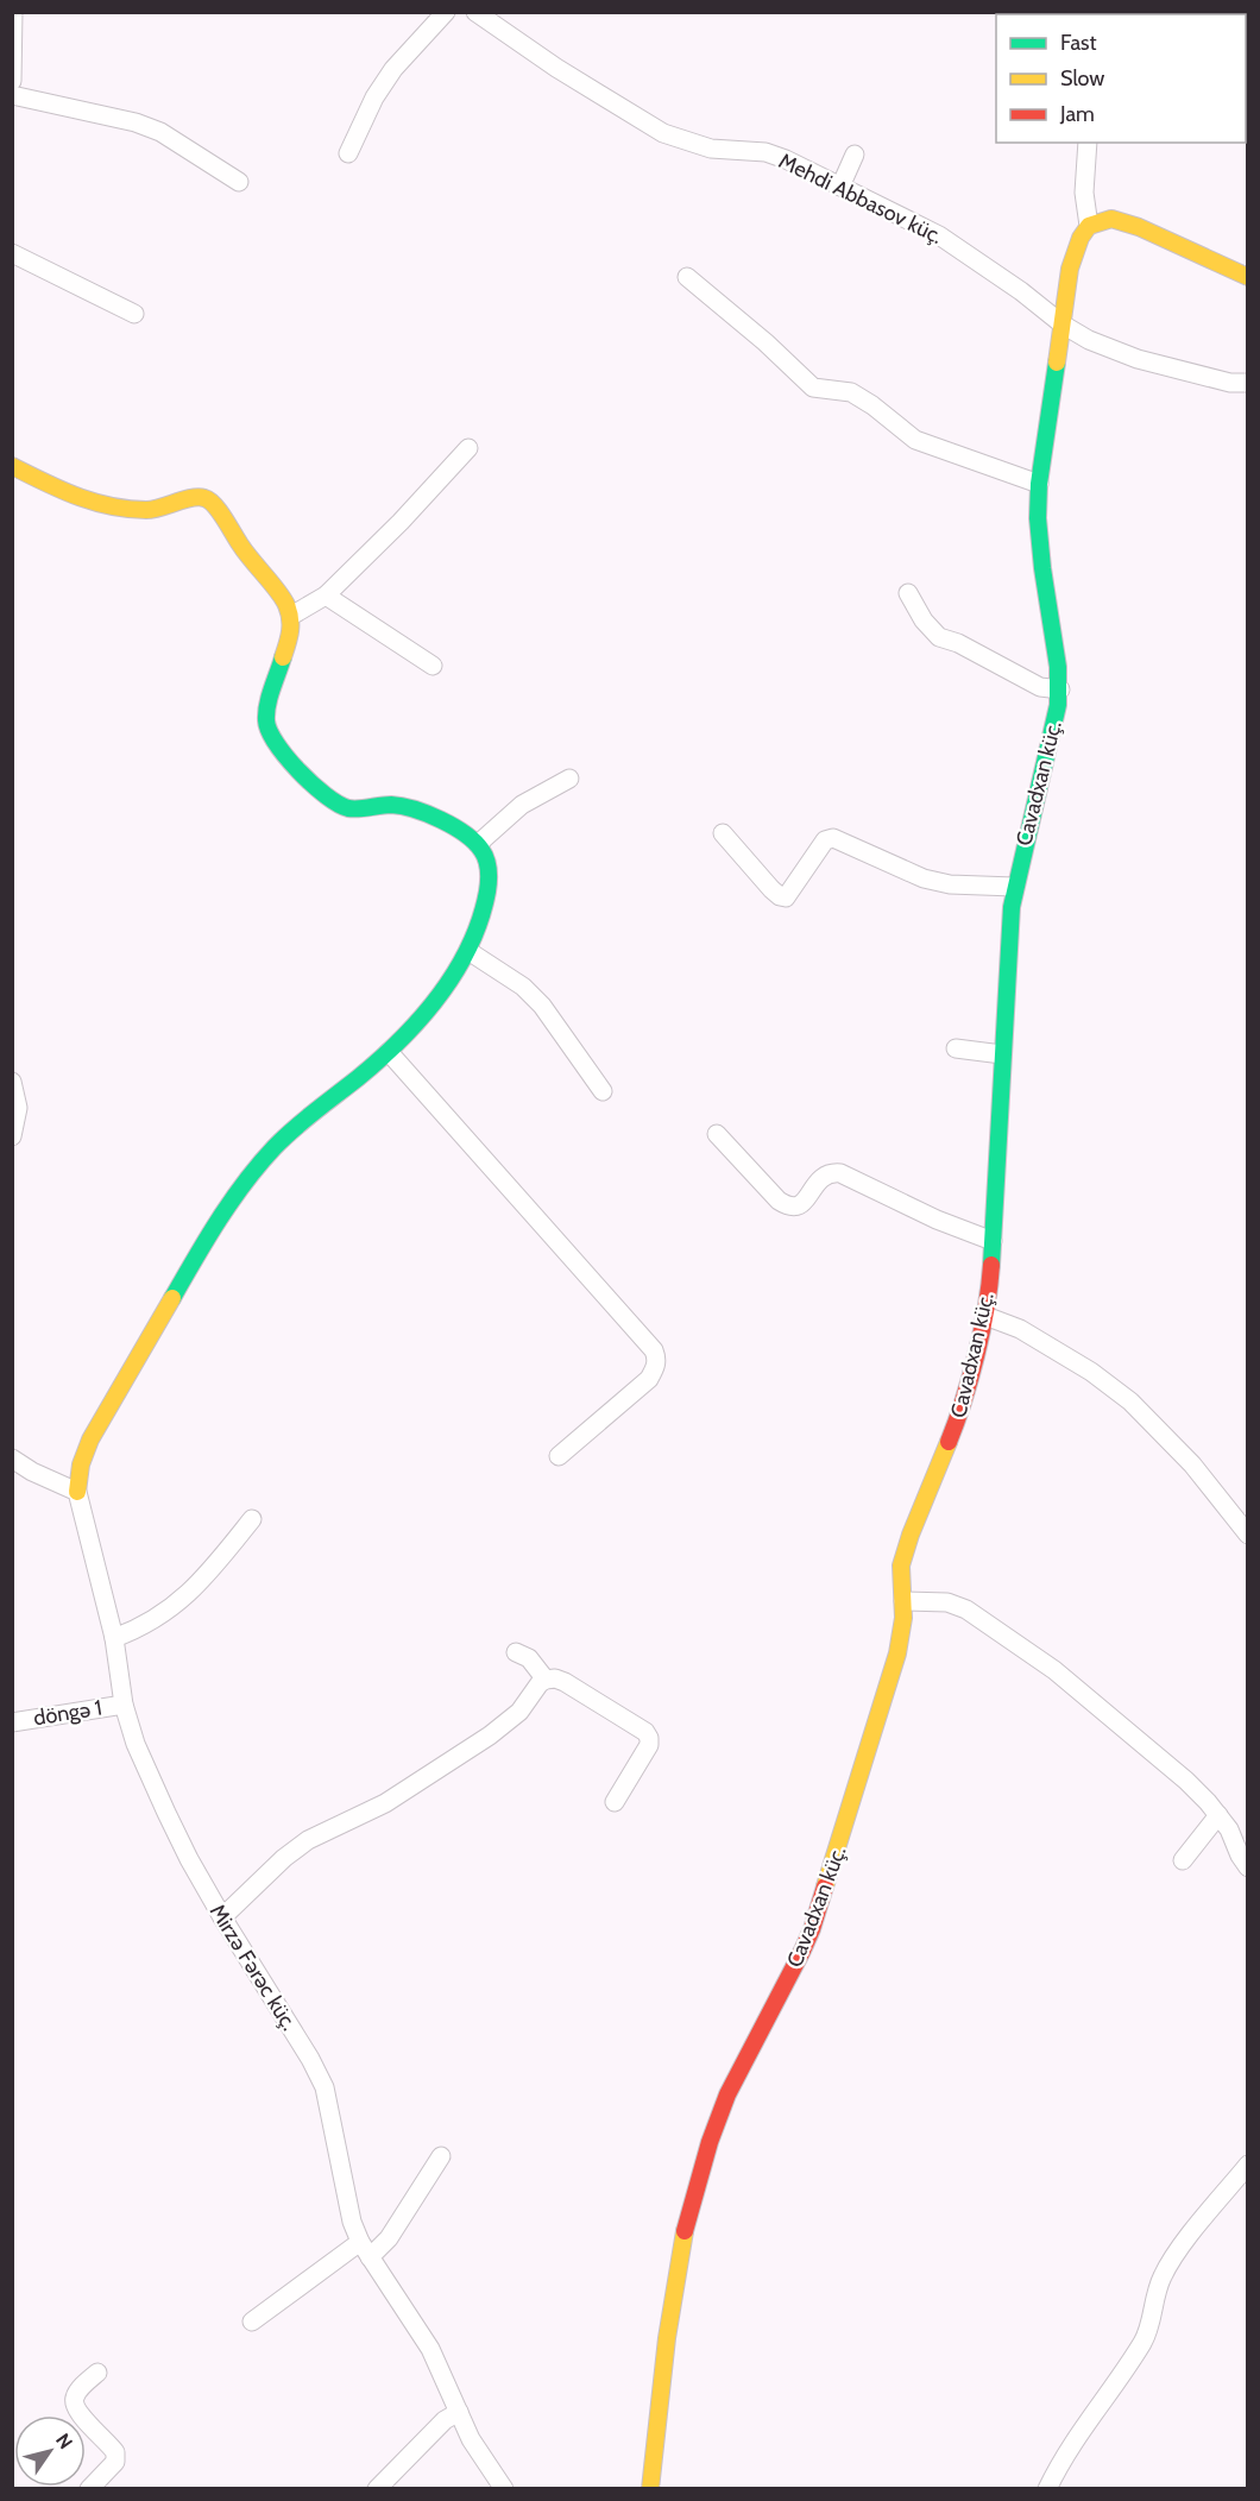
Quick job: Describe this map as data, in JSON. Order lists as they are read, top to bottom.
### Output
{
  "streets": {
    "street": [
      "Mehdi Abbasov küç.",
      "Cavadxan küç.",
      "döngə 1",
      "Mirzə Fərəc küç."
    ]
  },
  "crossings": [
    ["Mehdi Abbasov küç.", "Cavadxan küç."],
    ["döngə 1", "Mirzə Fərəc küç."]
  ],
  "legend": ["Fast", "Slow", "Jam"],
  "north": "top right"
}
